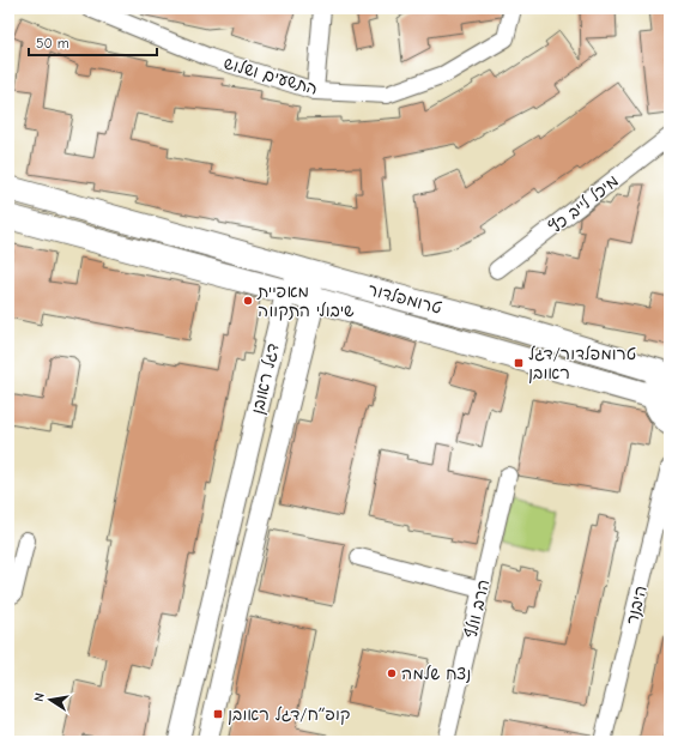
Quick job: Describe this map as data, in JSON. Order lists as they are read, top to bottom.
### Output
{
  "streets": {
    "main road": ["טרומפלדור"],
    "street": [
      "התשעים ושלוש",
      "מיכל לייב כץ",
      "דגל ראובן",
      "היבנר",
      "הרב וולף"
    ]
  },
  "crossings": [
    ["טרומפלדור", "דגל ראובן"]
  ],
  "places": {
    "other": ["מאפיית שיבולי התקווה", "נצח שלמה"],
    "transit": ["טרומפלדור/דגל ראובן", "קופ״ח/דגל ראובן"]
  },
  "scale_bar": "50 m",
  "north": "left"
}
